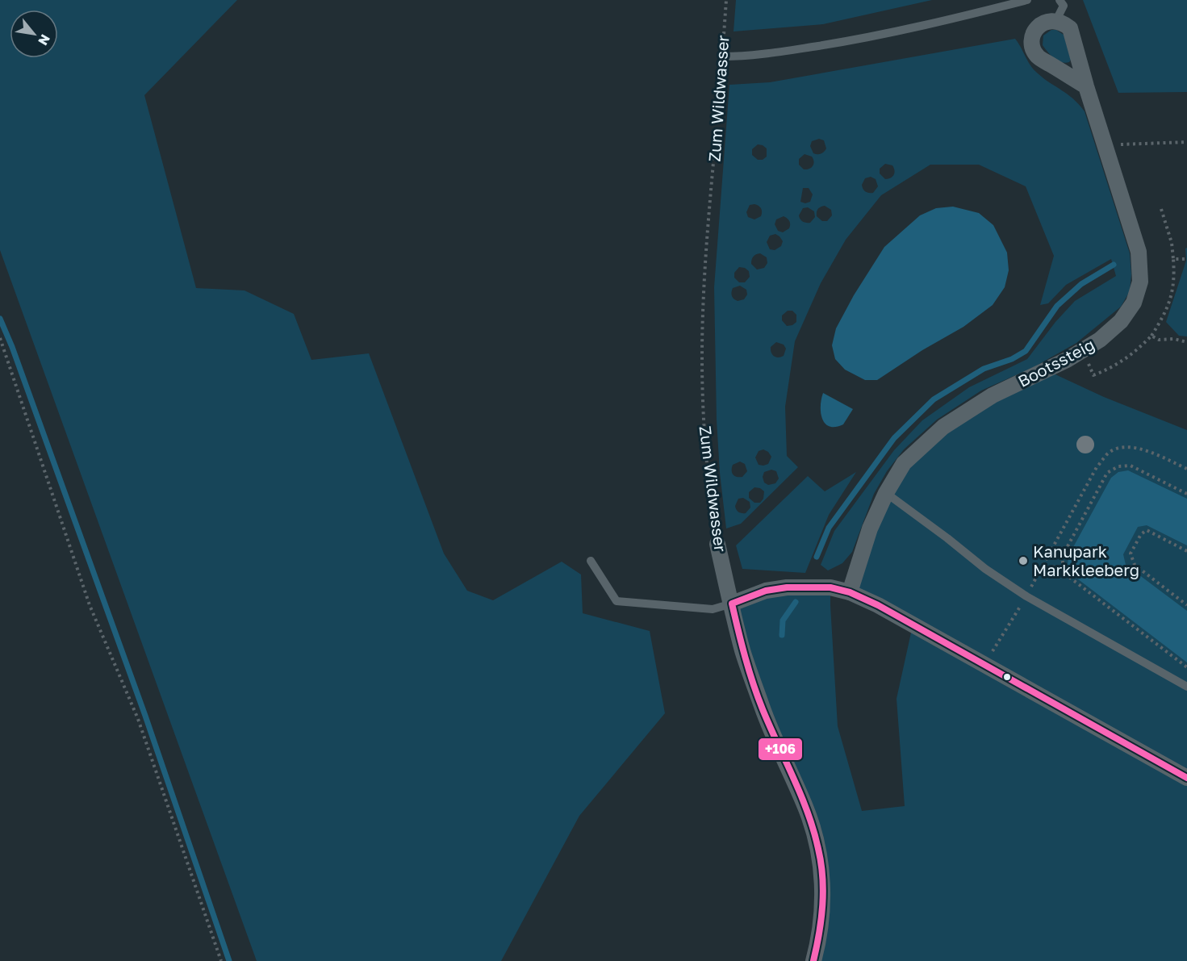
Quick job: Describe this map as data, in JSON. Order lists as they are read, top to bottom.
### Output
{
  "streets": {
    "street": ["Zum Wildwasser", "Bootssteig"]
  },
  "places": ["Kanupark Markkleeberg"],
  "lines": ["transit line +106"],
  "north": "bottom right"
}
